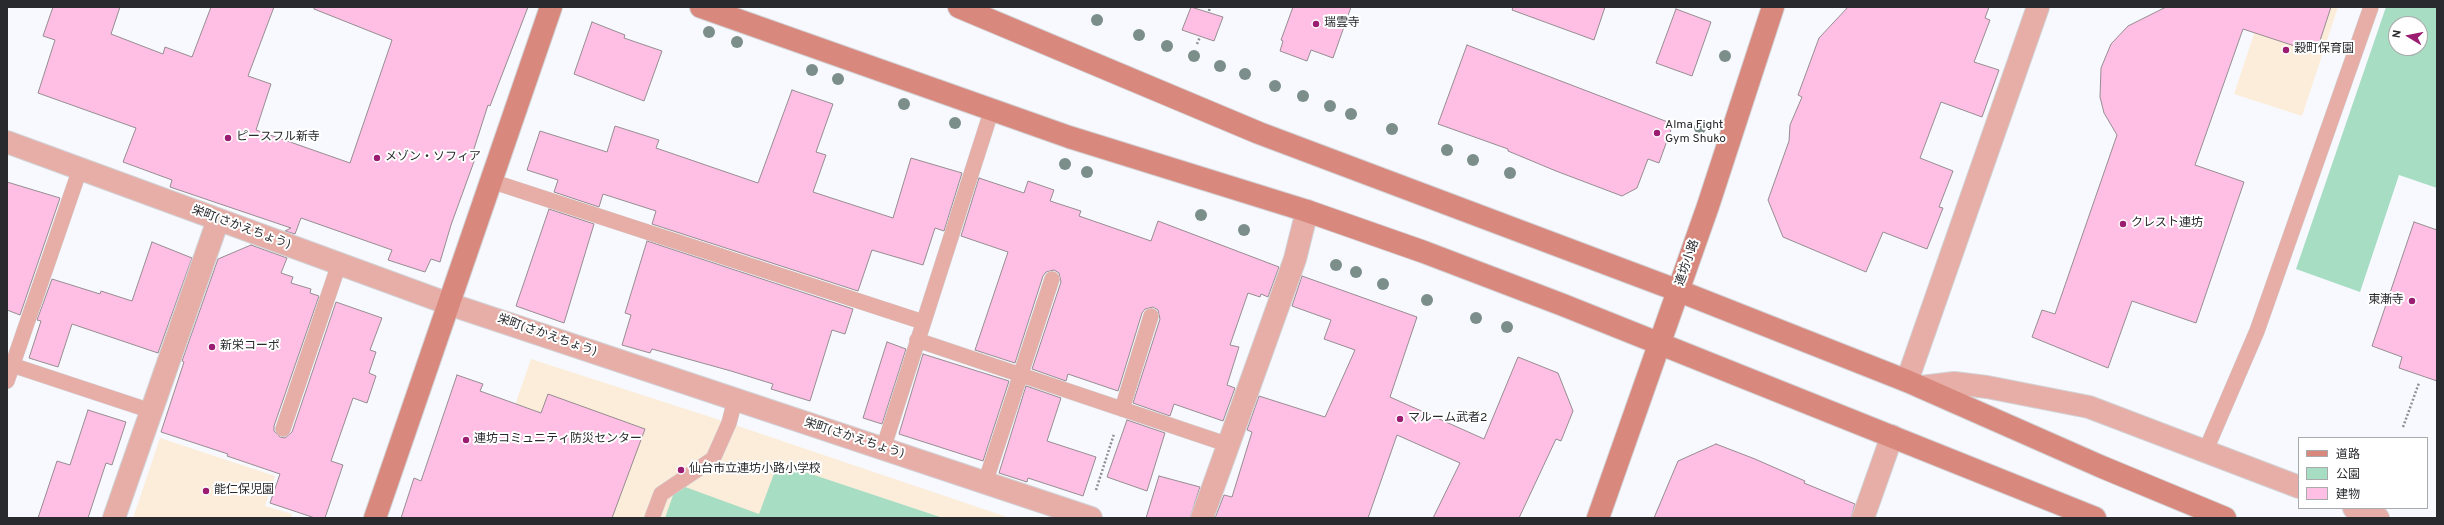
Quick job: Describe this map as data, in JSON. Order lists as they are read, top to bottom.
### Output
{
  "streets": {
    "street": ["栄町(さかえちょう)", "連坊小路"]
  },
  "places": [
    "瑞雲寺",
    "穀町保育園",
    "Alma Fight Gym Shuko",
    "ピースフル新寺",
    "メゾン・ソフィア",
    "クレスト連坊",
    "東漸寺",
    "新栄コーポ",
    "マルーム武者2",
    "連坊コミュニティ防災センター",
    "仙台市立連坊小路小学校",
    "能仁保児園"
  ],
  "legend": ["道路", "公園", "建物"],
  "north": "left"
}
